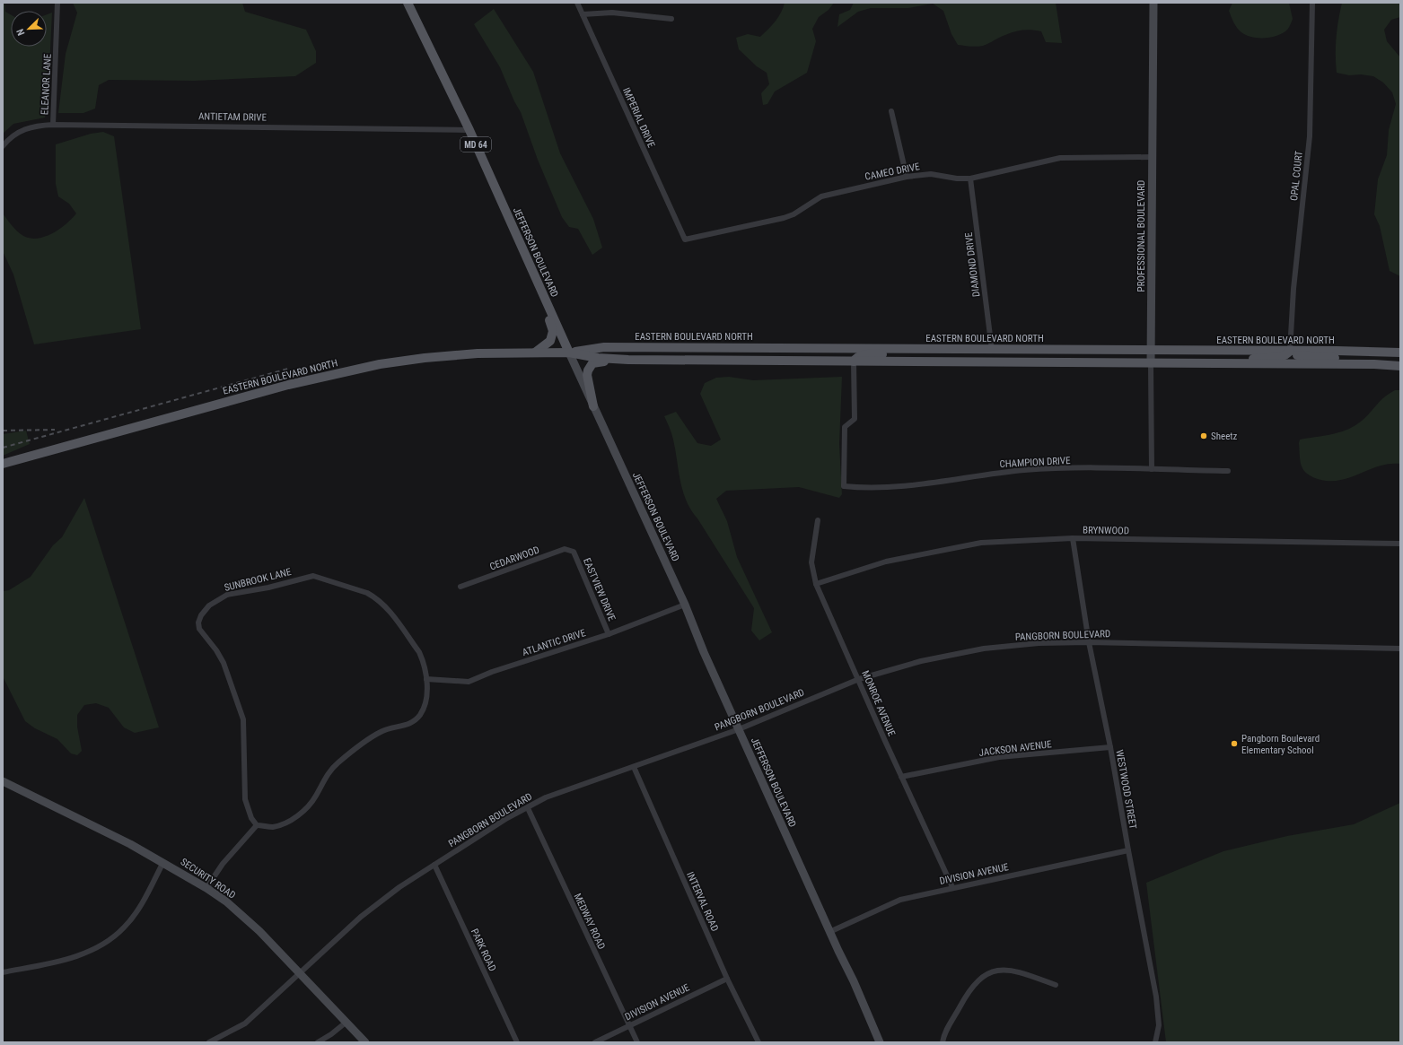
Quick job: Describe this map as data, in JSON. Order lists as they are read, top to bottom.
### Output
{
  "streets": {
    "main road": ["MD 64", "JEFFERSON BOULEVARD", "EASTERN BOULEVARD NORTH"],
    "street": [
      "ELEANOR LANE",
      "ANTIETAM DRIVE",
      "IMPERIAL DRIVE",
      "CAMEO DRIVE",
      "OPAL COURT",
      "PROFESSIONAL BOULEVARD",
      "DIAMOND DRIVE",
      "CHAMPION DRIVE",
      "BRYNWOOD",
      "CEDARWOOD",
      "SUNBROOK LANE",
      "EASTVIEW DRIVE",
      "PANGBORN BOULEVARD",
      "ATLANTIC DRIVE",
      "MONROE AVENUE",
      "JACKSON AVENUE",
      "WESTWOOD STREET",
      "DIVISION AVENUE",
      "SECURITY ROAD",
      "INTERVAL ROAD",
      "MEDWAY ROAD",
      "PARK ROAD"
    ]
  },
  "crossings": [
    ["ELEANOR LANE", "ANTIETAM DRIVE"],
    ["ANTIETAM DRIVE", "JEFFERSON BOULEVARD"],
    ["IMPERIAL DRIVE", "CAMEO DRIVE"],
    ["CAMEO DRIVE", "PROFESSIONAL BOULEVARD"],
    ["CAMEO DRIVE", "DIAMOND DRIVE"],
    ["OPAL COURT", "EASTERN BOULEVARD NORTH"],
    ["PROFESSIONAL BOULEVARD", "EASTERN BOULEVARD NORTH"],
    ["PROFESSIONAL BOULEVARD", "CHAMPION DRIVE"],
    ["JEFFERSON BOULEVARD", "EASTERN BOULEVARD NORTH"],
    ["JEFFERSON BOULEVARD", "PANGBORN BOULEVARD"],
    ["JEFFERSON BOULEVARD", "ATLANTIC DRIVE"],
    ["JEFFERSON BOULEVARD", "DIVISION AVENUE"],
    ["DIAMOND DRIVE", "EASTERN BOULEVARD NORTH"],
    ["EASTERN BOULEVARD NORTH", "CHAMPION DRIVE"],
    ["BRYNWOOD", "MONROE AVENUE"],
    ["BRYNWOOD", "WESTWOOD STREET"],
    ["CEDARWOOD", "EASTVIEW DRIVE"],
    ["SUNBROOK LANE", "ATLANTIC DRIVE"],
    ["EASTVIEW DRIVE", "ATLANTIC DRIVE"],
    ["PANGBORN BOULEVARD", "MONROE AVENUE"],
    ["PANGBORN BOULEVARD", "WESTWOOD STREET"],
    ["PANGBORN BOULEVARD", "SECURITY ROAD"],
    ["PANGBORN BOULEVARD", "INTERVAL ROAD"],
    ["PANGBORN BOULEVARD", "MEDWAY ROAD"],
    ["PANGBORN BOULEVARD", "PARK ROAD"],
    ["MONROE AVENUE", "JACKSON AVENUE"],
    ["MONROE AVENUE", "DIVISION AVENUE"],
    ["JACKSON AVENUE", "WESTWOOD STREET"],
    ["WESTWOOD STREET", "DIVISION AVENUE"],
    ["DIVISION AVENUE", "INTERVAL ROAD"],
    ["DIVISION AVENUE", "MEDWAY ROAD"]
  ],
  "places": ["Sheetz", "Pangborn Boulevard Elementary School"],
  "north": "bottom left"
}
